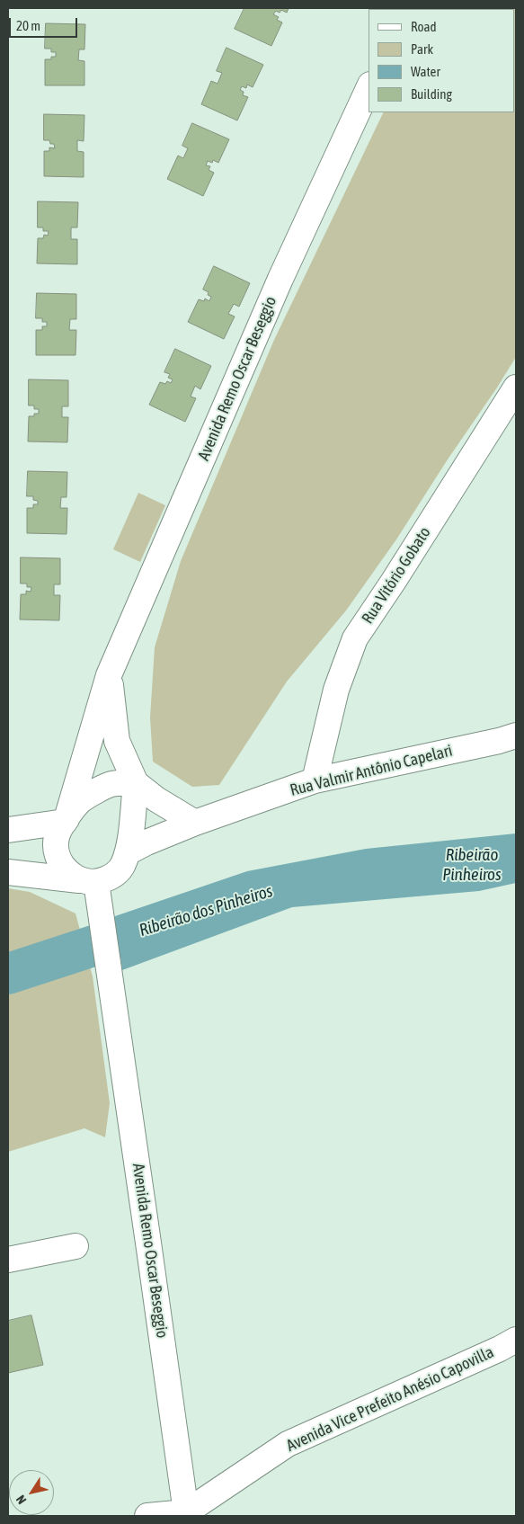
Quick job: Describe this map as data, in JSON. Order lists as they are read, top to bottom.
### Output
{
  "streets": {
    "street": [
      "Avenida Remo Oscar Beseggio",
      "Rua Vitório Gobato",
      "Rua Valmir Antônio Capelari",
      "Avenida Vice Prefeito Anésio Capovilla"
    ]
  },
  "crossings": [
    ["Avenida Remo Oscar Beseggio", "Avenida Vice Prefeito Anésio Capovilla"],
    ["Rua Vitório Gobato", "Rua Valmir Antônio Capelari"]
  ],
  "water": ["Ribeirão Pinheiros", "Ribeirão dos Pinheiros"],
  "legend": [
    "Road",
    "Park",
    "Water",
    "Building"
  ],
  "scale_bar": "20 m",
  "north": "bottom left"
}
